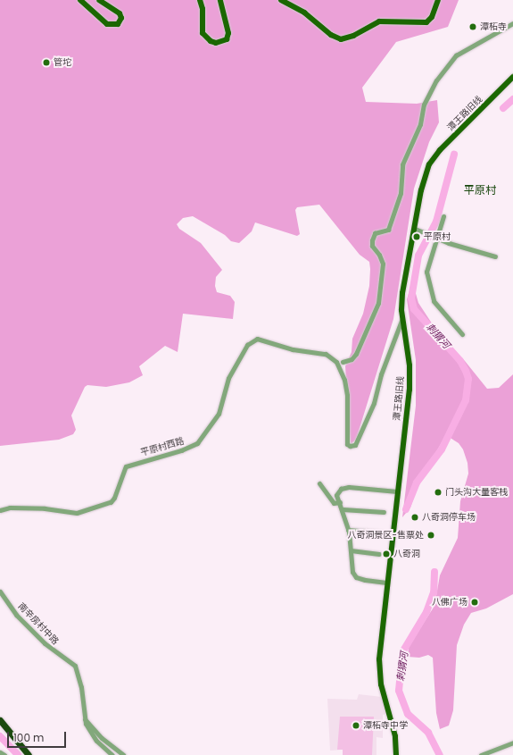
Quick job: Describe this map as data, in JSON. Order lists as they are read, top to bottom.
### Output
{
  "streets": {
    "main road": ["潭王路旧线"],
    "street": ["平原村西路", "南辛房村中路"]
  },
  "crossings": [
    ["潭王路旧线", "平原村西路"]
  ],
  "districts": ["平原村"],
  "water": ["刺猬河"],
  "places": [
    "潭柘寺",
    "管坨",
    "平原村",
    "门头沟大量客栈",
    "八奇洞停车场",
    "八奇洞景区-售票处",
    "八奇洞",
    "八佛广场",
    "潭柘寺中学"
  ],
  "scale_bar": "100 m"
}
